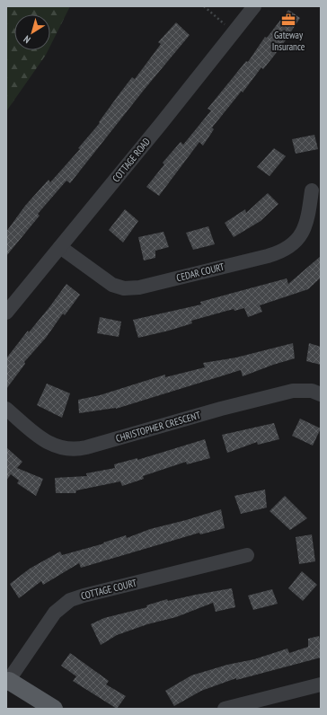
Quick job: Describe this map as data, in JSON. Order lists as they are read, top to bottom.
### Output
{
  "streets": {
    "street": [
      "COTTAGE ROAD",
      "CEDAR COURT",
      "CHRISTOPHER CRESCENT",
      "COTTAGE COURT"
    ]
  },
  "crossings": [
    ["COTTAGE ROAD", "CEDAR COURT"]
  ],
  "places": {
    "office": ["Gateway Insurance"]
  },
  "north": "bottom left"
}
